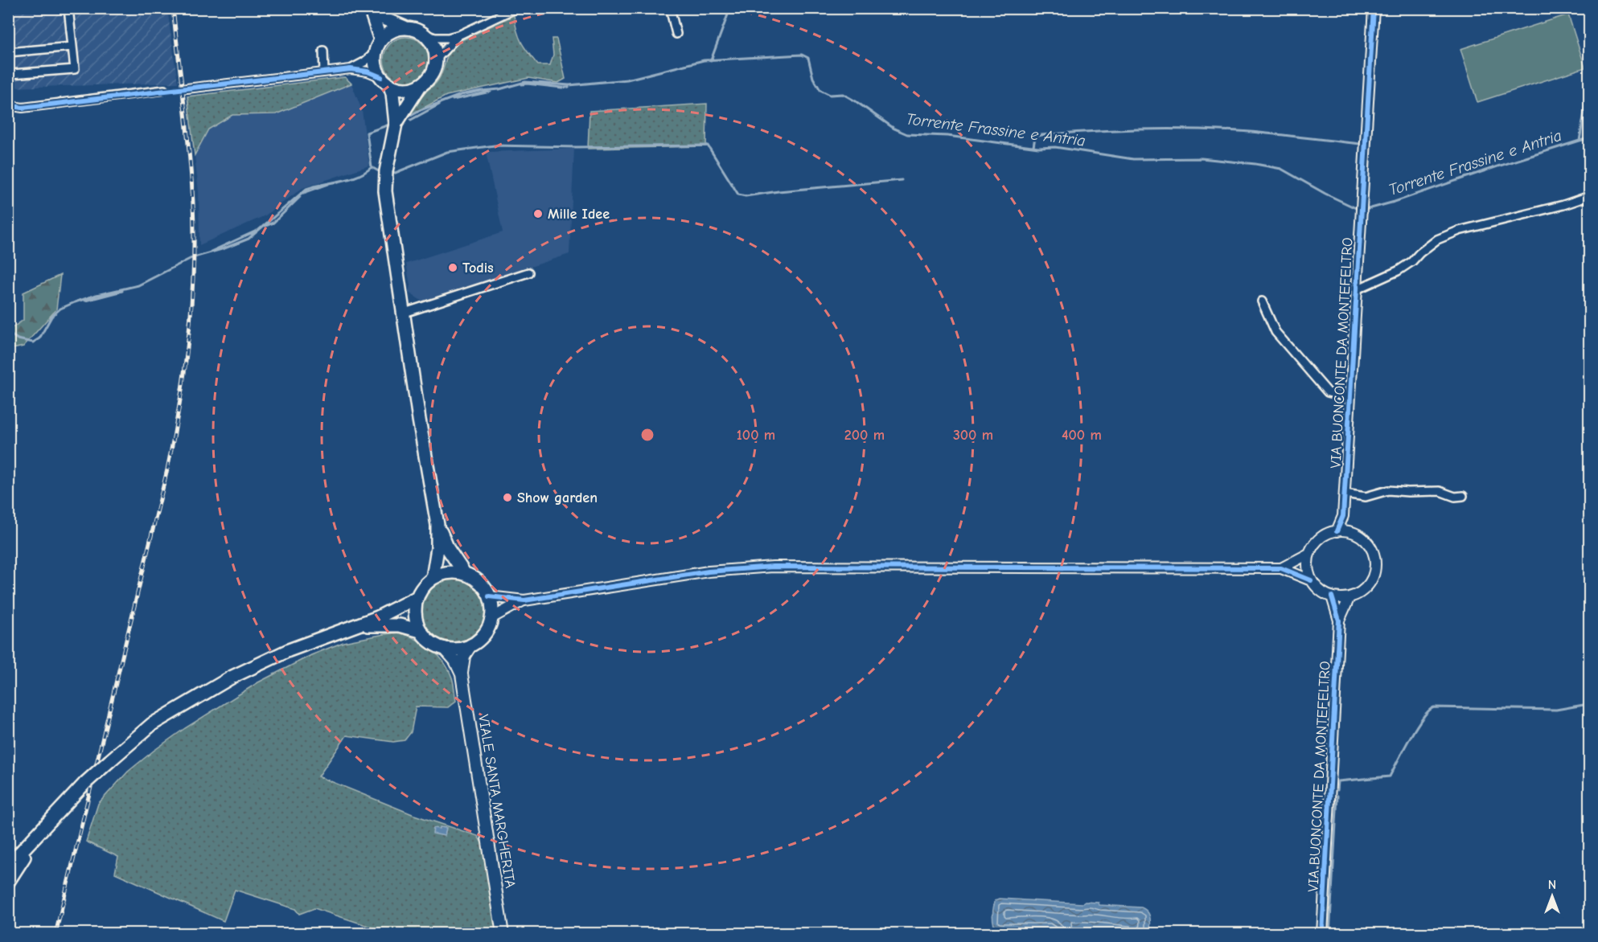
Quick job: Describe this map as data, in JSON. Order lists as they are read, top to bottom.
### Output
{
  "streets": {
    "main road": ["VIALE SANTA MARGHERITA"],
    "street": ["VIA BUONCONTE DA MONTEFELTRO"]
  },
  "water": ["Torrente Frassine e Antria"],
  "places": ["Mille Idee", "Todis", "Show garden"],
  "north": "top",
  "rings": [
    "100 m",
    "200 m",
    "300 m",
    "400 m"
  ]
}
